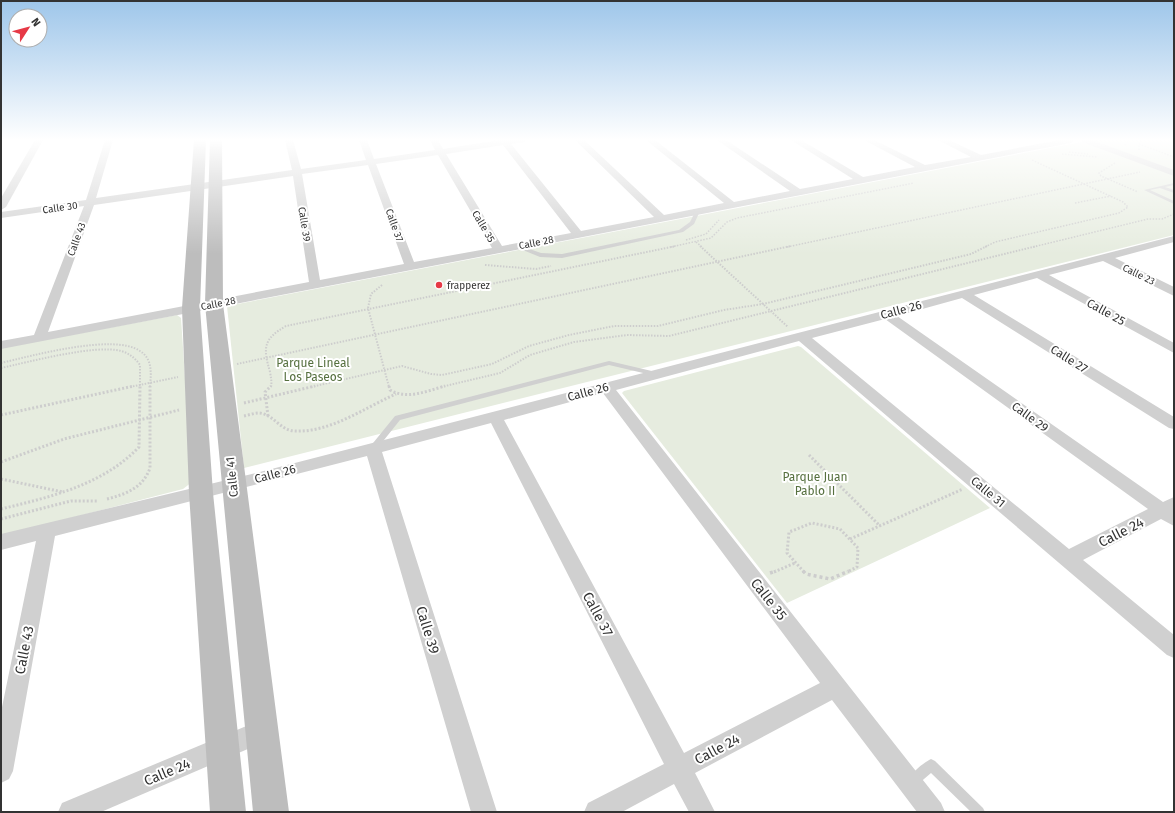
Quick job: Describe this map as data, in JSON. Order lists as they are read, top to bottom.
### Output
{
  "streets": {
    "main road": ["Calle 41"],
    "street": [
      "Calle 30",
      "Calle 39",
      "Calle 37",
      "Calle 35",
      "Calle 43",
      "Calle 28",
      "Calle 23",
      "Calle 26",
      "Calle 25",
      "Calle 27",
      "Calle 29",
      "Calle 31",
      "Calle 24"
    ]
  },
  "crossings": [
    ["Calle 30", "Calle 43"],
    ["Calle 30", "Calle 41"],
    ["Calle 39", "Calle 28"],
    ["Calle 39", "Calle 26"],
    ["Calle 37", "Calle 28"],
    ["Calle 37", "Calle 26"],
    ["Calle 37", "Calle 24"],
    ["Calle 35", "Calle 28"],
    ["Calle 35", "Calle 26"],
    ["Calle 35", "Calle 24"],
    ["Calle 43", "Calle 28"],
    ["Calle 43", "Calle 26"],
    ["Calle 28", "Calle 41"],
    ["Calle 23", "Calle 26"],
    ["Calle 26", "Calle 25"],
    ["Calle 26", "Calle 27"],
    ["Calle 26", "Calle 29"],
    ["Calle 26", "Calle 41"],
    ["Calle 26", "Calle 31"],
    ["Calle 29", "Calle 24"],
    ["Calle 41", "Calle 24"],
    ["Calle 31", "Calle 24"]
  ],
  "parks": ["Parque Lineal Los Paseos", "Parque Juan Pablo II"],
  "places": ["frapperez"],
  "north": "top right"
}
